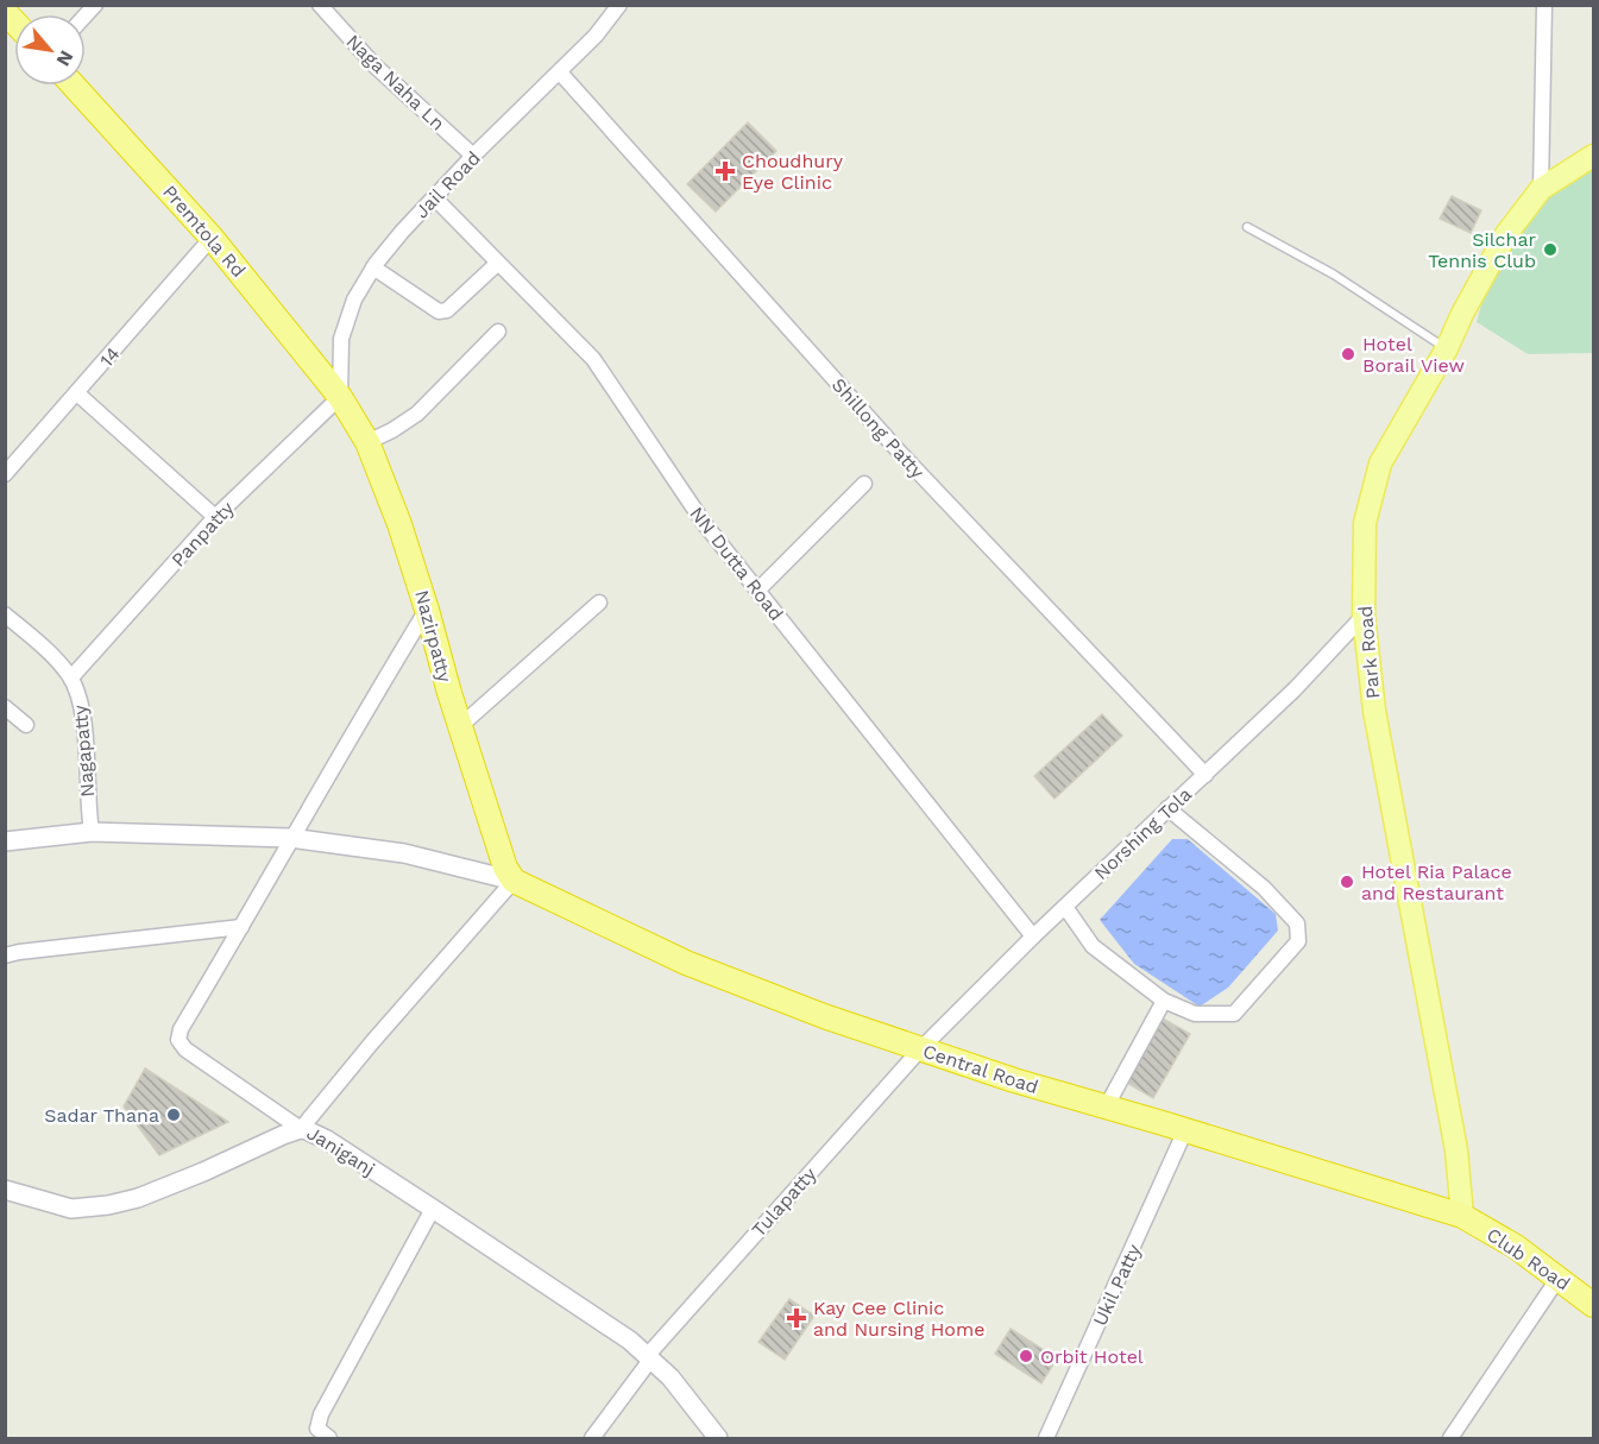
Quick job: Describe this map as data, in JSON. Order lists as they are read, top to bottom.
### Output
{
  "streets": {
    "highway": [
      "Premtola Rd",
      "Nazirpatty",
      "Central Road",
      "Club Road"
    ],
    "main road": ["Park Road"],
    "street": [
      "Naga Naha Ln",
      "Jail Road",
      "14",
      "Shillong Patty",
      "Panpatty",
      "NN Dutta Road",
      "Nagapatty",
      "Norshing Tola",
      "Janiganj",
      "Tulapatty",
      "Ukil Patty"
    ]
  },
  "crossings": [
    ["Naga Naha Ln", "Jail Road"],
    ["Jail Road", "Premtola Rd"],
    ["Jail Road", "Shillong Patty"],
    ["Jail Road", "Panpatty"],
    ["Jail Road", "NN Dutta Road"],
    ["Jail Road", "Nazirpatty"],
    ["Premtola Rd", "14"],
    ["Premtola Rd", "Panpatty"],
    ["Premtola Rd", "Nazirpatty"],
    ["Shillong Patty", "Norshing Tola"],
    ["Panpatty", "Nazirpatty"],
    ["Panpatty", "Nagapatty"],
    ["NN Dutta Road", "Norshing Tola"],
    ["Nazirpatty", "Central Road"],
    ["Nazirpatty", "Janiganj"],
    ["Park Road", "Norshing Tola"],
    ["Park Road", "Central Road"],
    ["Park Road", "Club Road"],
    ["Norshing Tola", "Central Road"],
    ["Norshing Tola", "Tulapatty"],
    ["Central Road", "Janiganj"],
    ["Central Road", "Tulapatty"],
    ["Central Road", "Club Road"],
    ["Central Road", "Ukil Patty"],
    ["Janiganj", "Tulapatty"]
  ],
  "places": {
    "health": ["Choudhury Eye Clinic", "Kay Cee Clinic and Nursing Home"],
    "other": [
      "Silchar Tennis Club",
      "Hotel Borail View",
      "Hotel Ria Palace and Restaurant",
      "Sadar Thana",
      "Orbit Hotel"
    ]
  },
  "north": "bottom right"
}
